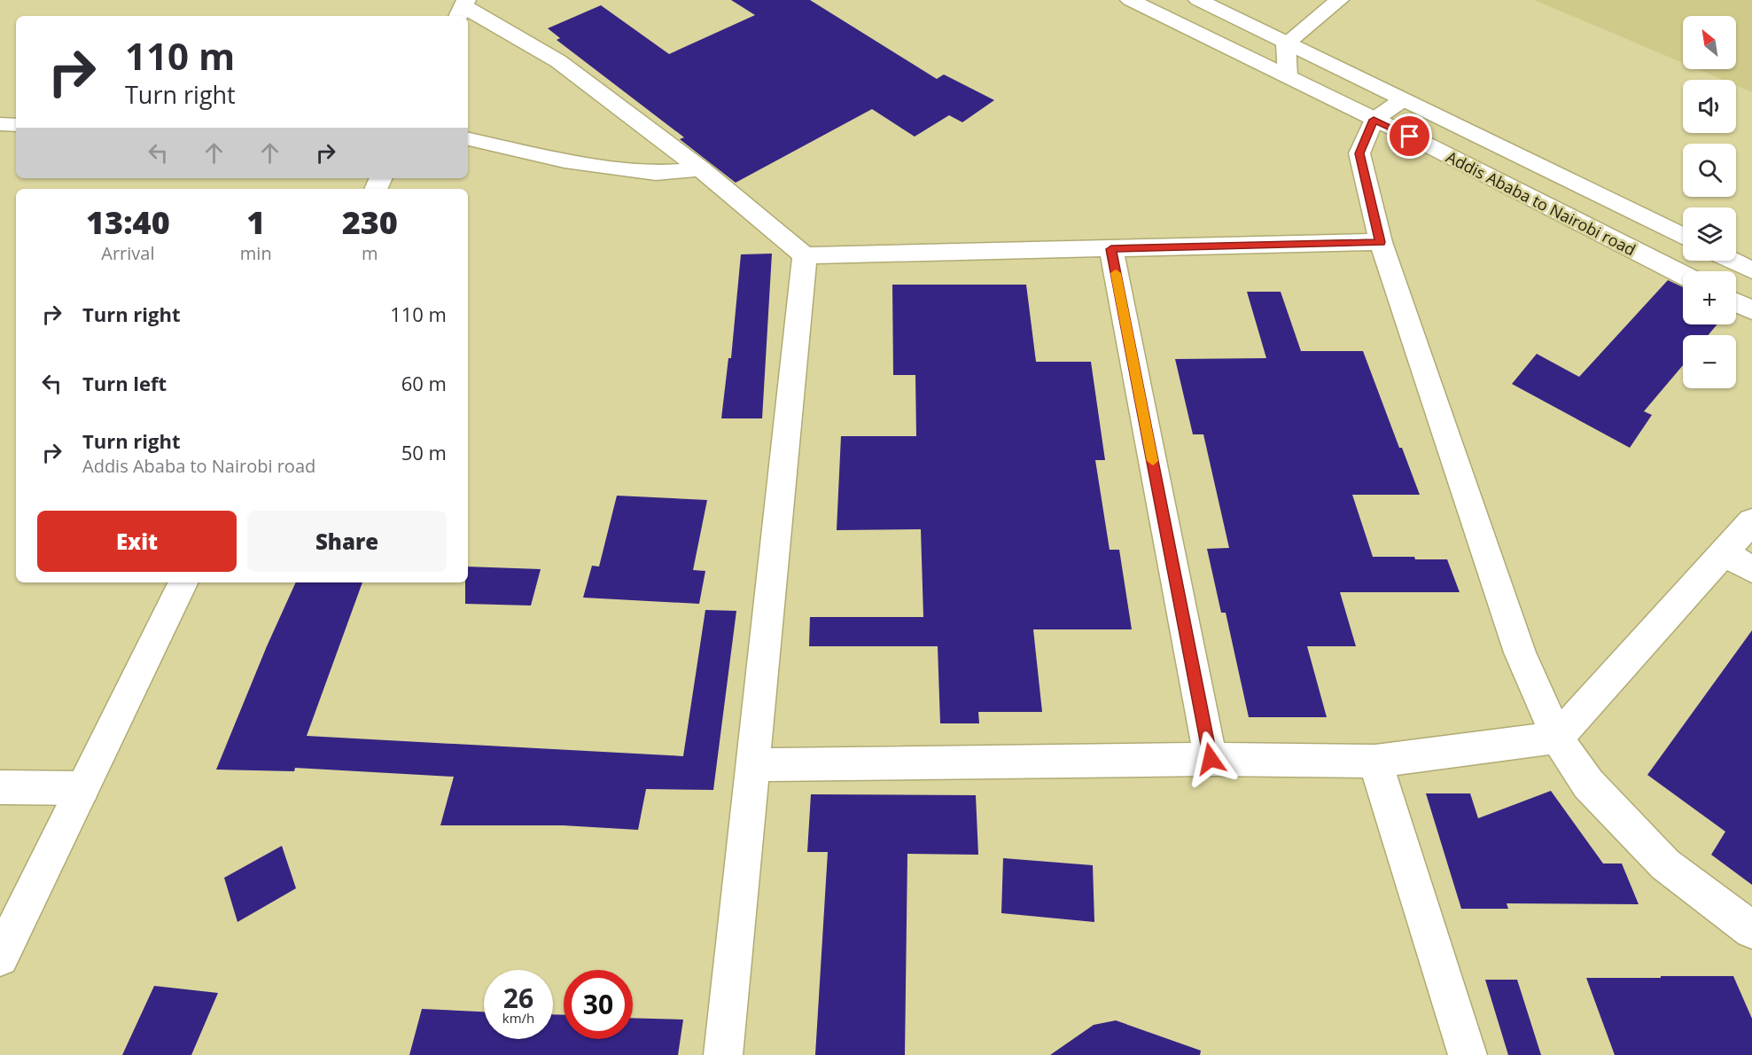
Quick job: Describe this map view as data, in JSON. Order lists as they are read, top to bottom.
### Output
{
  "streets": {
    "main road": ["Addis Ababa to Nairobi road"]
  },
  "north": "top left",
  "page": {
    "map_buttons": ["+", "−"],
    "turn": ["110 m", "Turn right"],
    "eta": [
      "13:40",
      "Arrival",
      "1",
      "min",
      "230",
      "m"
    ],
    "list": [
      {
        "name": "Turn right",
        "value": "110 m"
      },
      {
        "name": "Turn left",
        "value": "60 m"
      },
      {
        "name": "Turn right",
        "note": "Addis Ababa to Nairobi road",
        "value": "50 m"
      }
    ],
    "buttons": ["Exit", "Share"],
    "speed": "26 km/h",
    "limit": "30"
  }
}
